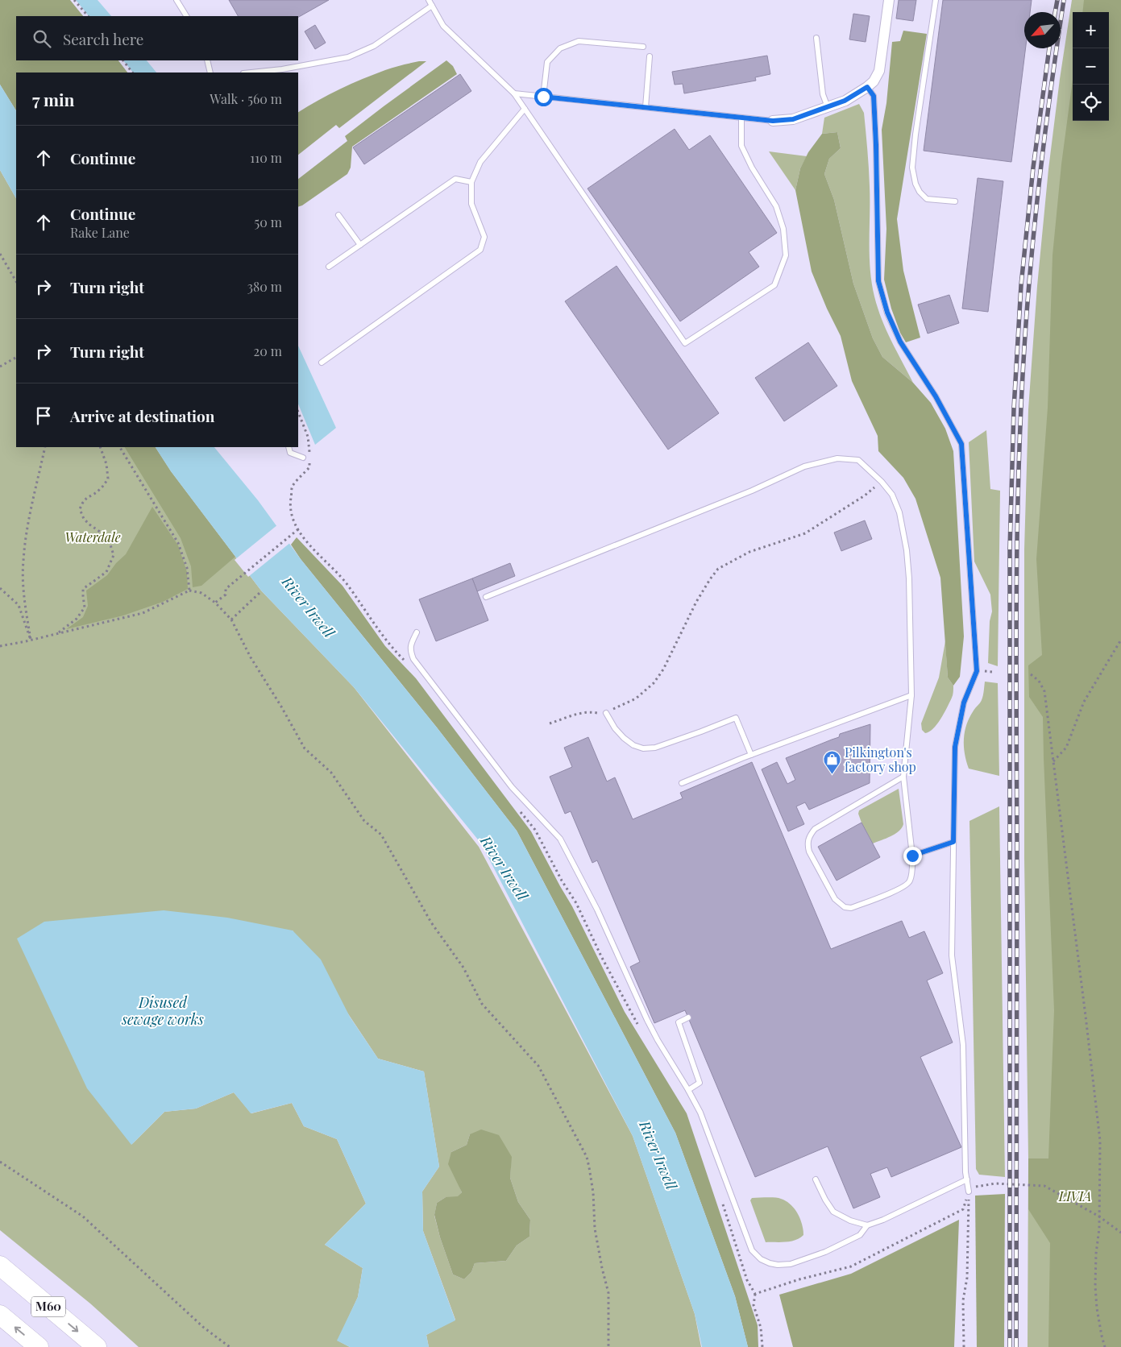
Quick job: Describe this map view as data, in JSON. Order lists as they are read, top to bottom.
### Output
{
  "streets": {
    "highway": ["M60"]
  },
  "water": ["River Irwell", "Disused sewage works"],
  "parks": ["Waterdale", "LIVIA"],
  "places": {
    "shop": ["Pilkington's factory shop"]
  },
  "north": "bottom left",
  "page": {
    "map_buttons": ["+", "−"],
    "search": "Search here",
    "heading": ["7 min", "Walk · 560 m"],
    "list": [
      ["Continue", "110 m"],
      ["Continue", "Rake Lane", "50 m"],
      ["Turn right", "380 m"],
      ["Turn right", "20 m"],
      "Arrive at destination"
    ]
  }
}
